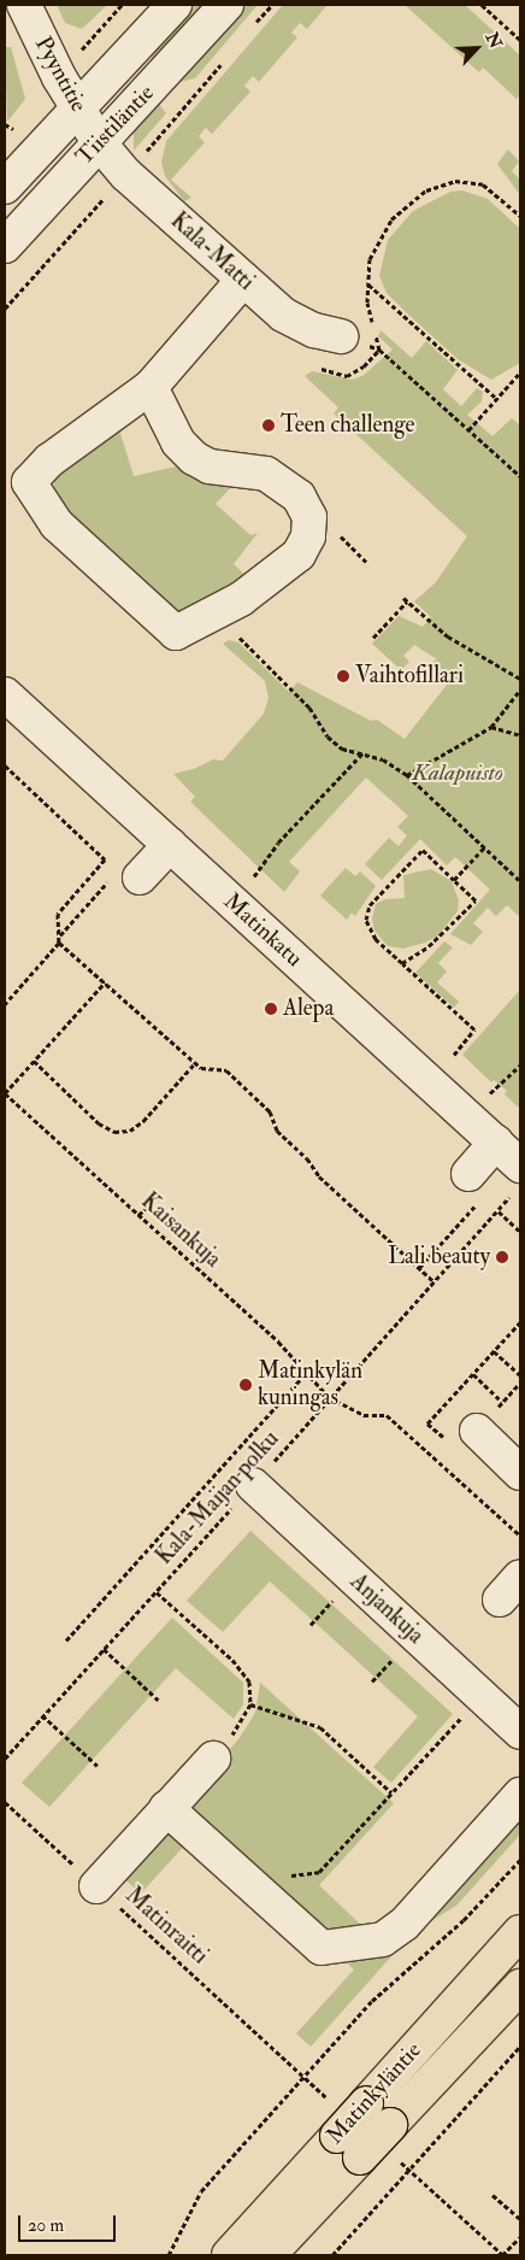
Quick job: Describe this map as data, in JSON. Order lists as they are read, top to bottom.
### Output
{
  "streets": {
    "main road": ["Matinkyläntie"],
    "street": [
      "Pyyntitie",
      "Tiistiläntie",
      "Kala-Matti",
      "Matinkatu",
      "Anjankuja"
    ],
    "path": ["Kaisankuja", "Kala-Maijan polku", "Matinraitti"]
  },
  "crossings": [
    ["Pyyntitie", "Tiistiläntie"],
    ["Pyyntitie", "Kala-Matti"],
    ["Tiistiläntie", "Kala-Matti"],
    ["Kaisankuja", "Kala-Maijan polku"],
    ["Kala-Maijan polku", "Anjankuja"]
  ],
  "parks": ["Kalapuisto"],
  "places": [
    "Teen challenge",
    "Vaihtofillari",
    "Alepa",
    "Lali beauty",
    "Matinkylän kuningas"
  ],
  "scale_bar": "20 m",
  "north": "top right"
}
